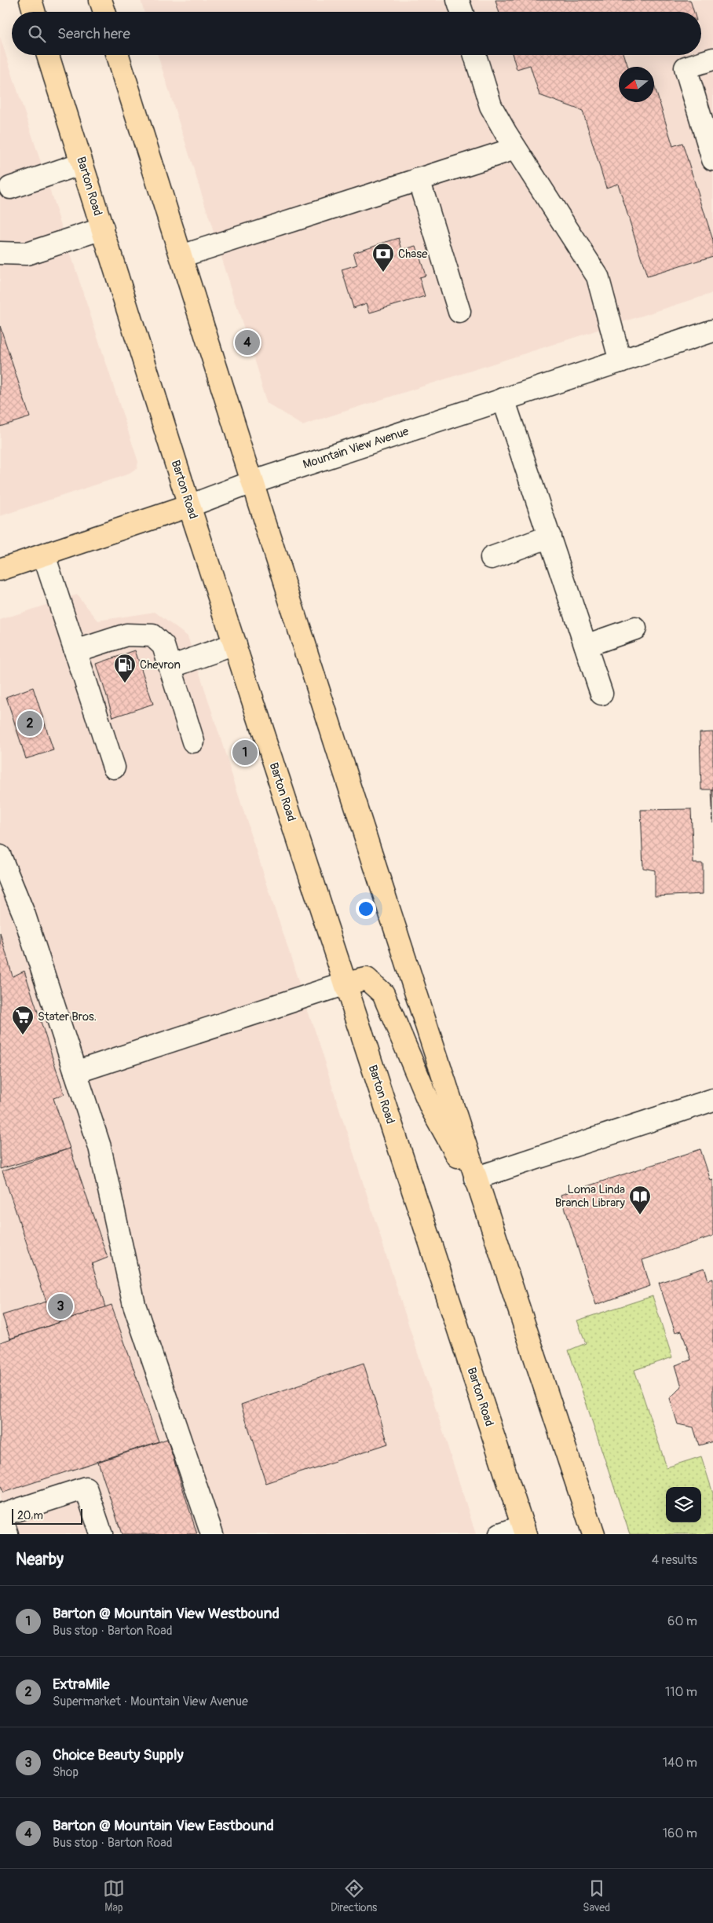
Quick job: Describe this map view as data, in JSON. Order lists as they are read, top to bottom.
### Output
{
  "streets": {
    "main road": ["Barton Road", "Mountain View Avenue"]
  },
  "crossings": [
    ["Barton Road", "Mountain View Avenue"]
  ],
  "places": {
    "bank": ["Chase"],
    "fuel station": ["Chevron"],
    "supermarket": ["Stater Bros."],
    "library": ["Loma Linda Branch Library"]
  },
  "scale_bar": "20 m",
  "north": "left",
  "page": {
    "search": "Search here",
    "pins": [
      "4",
      "2",
      "1",
      "3"
    ],
    "scale": "20 m",
    "heading": ["Nearby", "4 results"],
    "list": [
      {
        "mark": "1",
        "name": "Barton @ Mountain View Westbound",
        "note": "Bus stop · Barton Road",
        "value": "60 m"
      },
      {
        "mark": "2",
        "name": "ExtraMile",
        "note": "Supermarket · Mountain View Avenue",
        "value": "110 m"
      },
      {
        "mark": "3",
        "name": "Choice Beauty Supply",
        "note": "Shop",
        "value": "140 m"
      },
      {
        "mark": "4",
        "name": "Barton @ Mountain View Eastbound",
        "note": "Bus stop · Barton Road",
        "value": "160 m"
      }
    ],
    "nav": ["Map", "Directions", "Saved"]
  }
}
